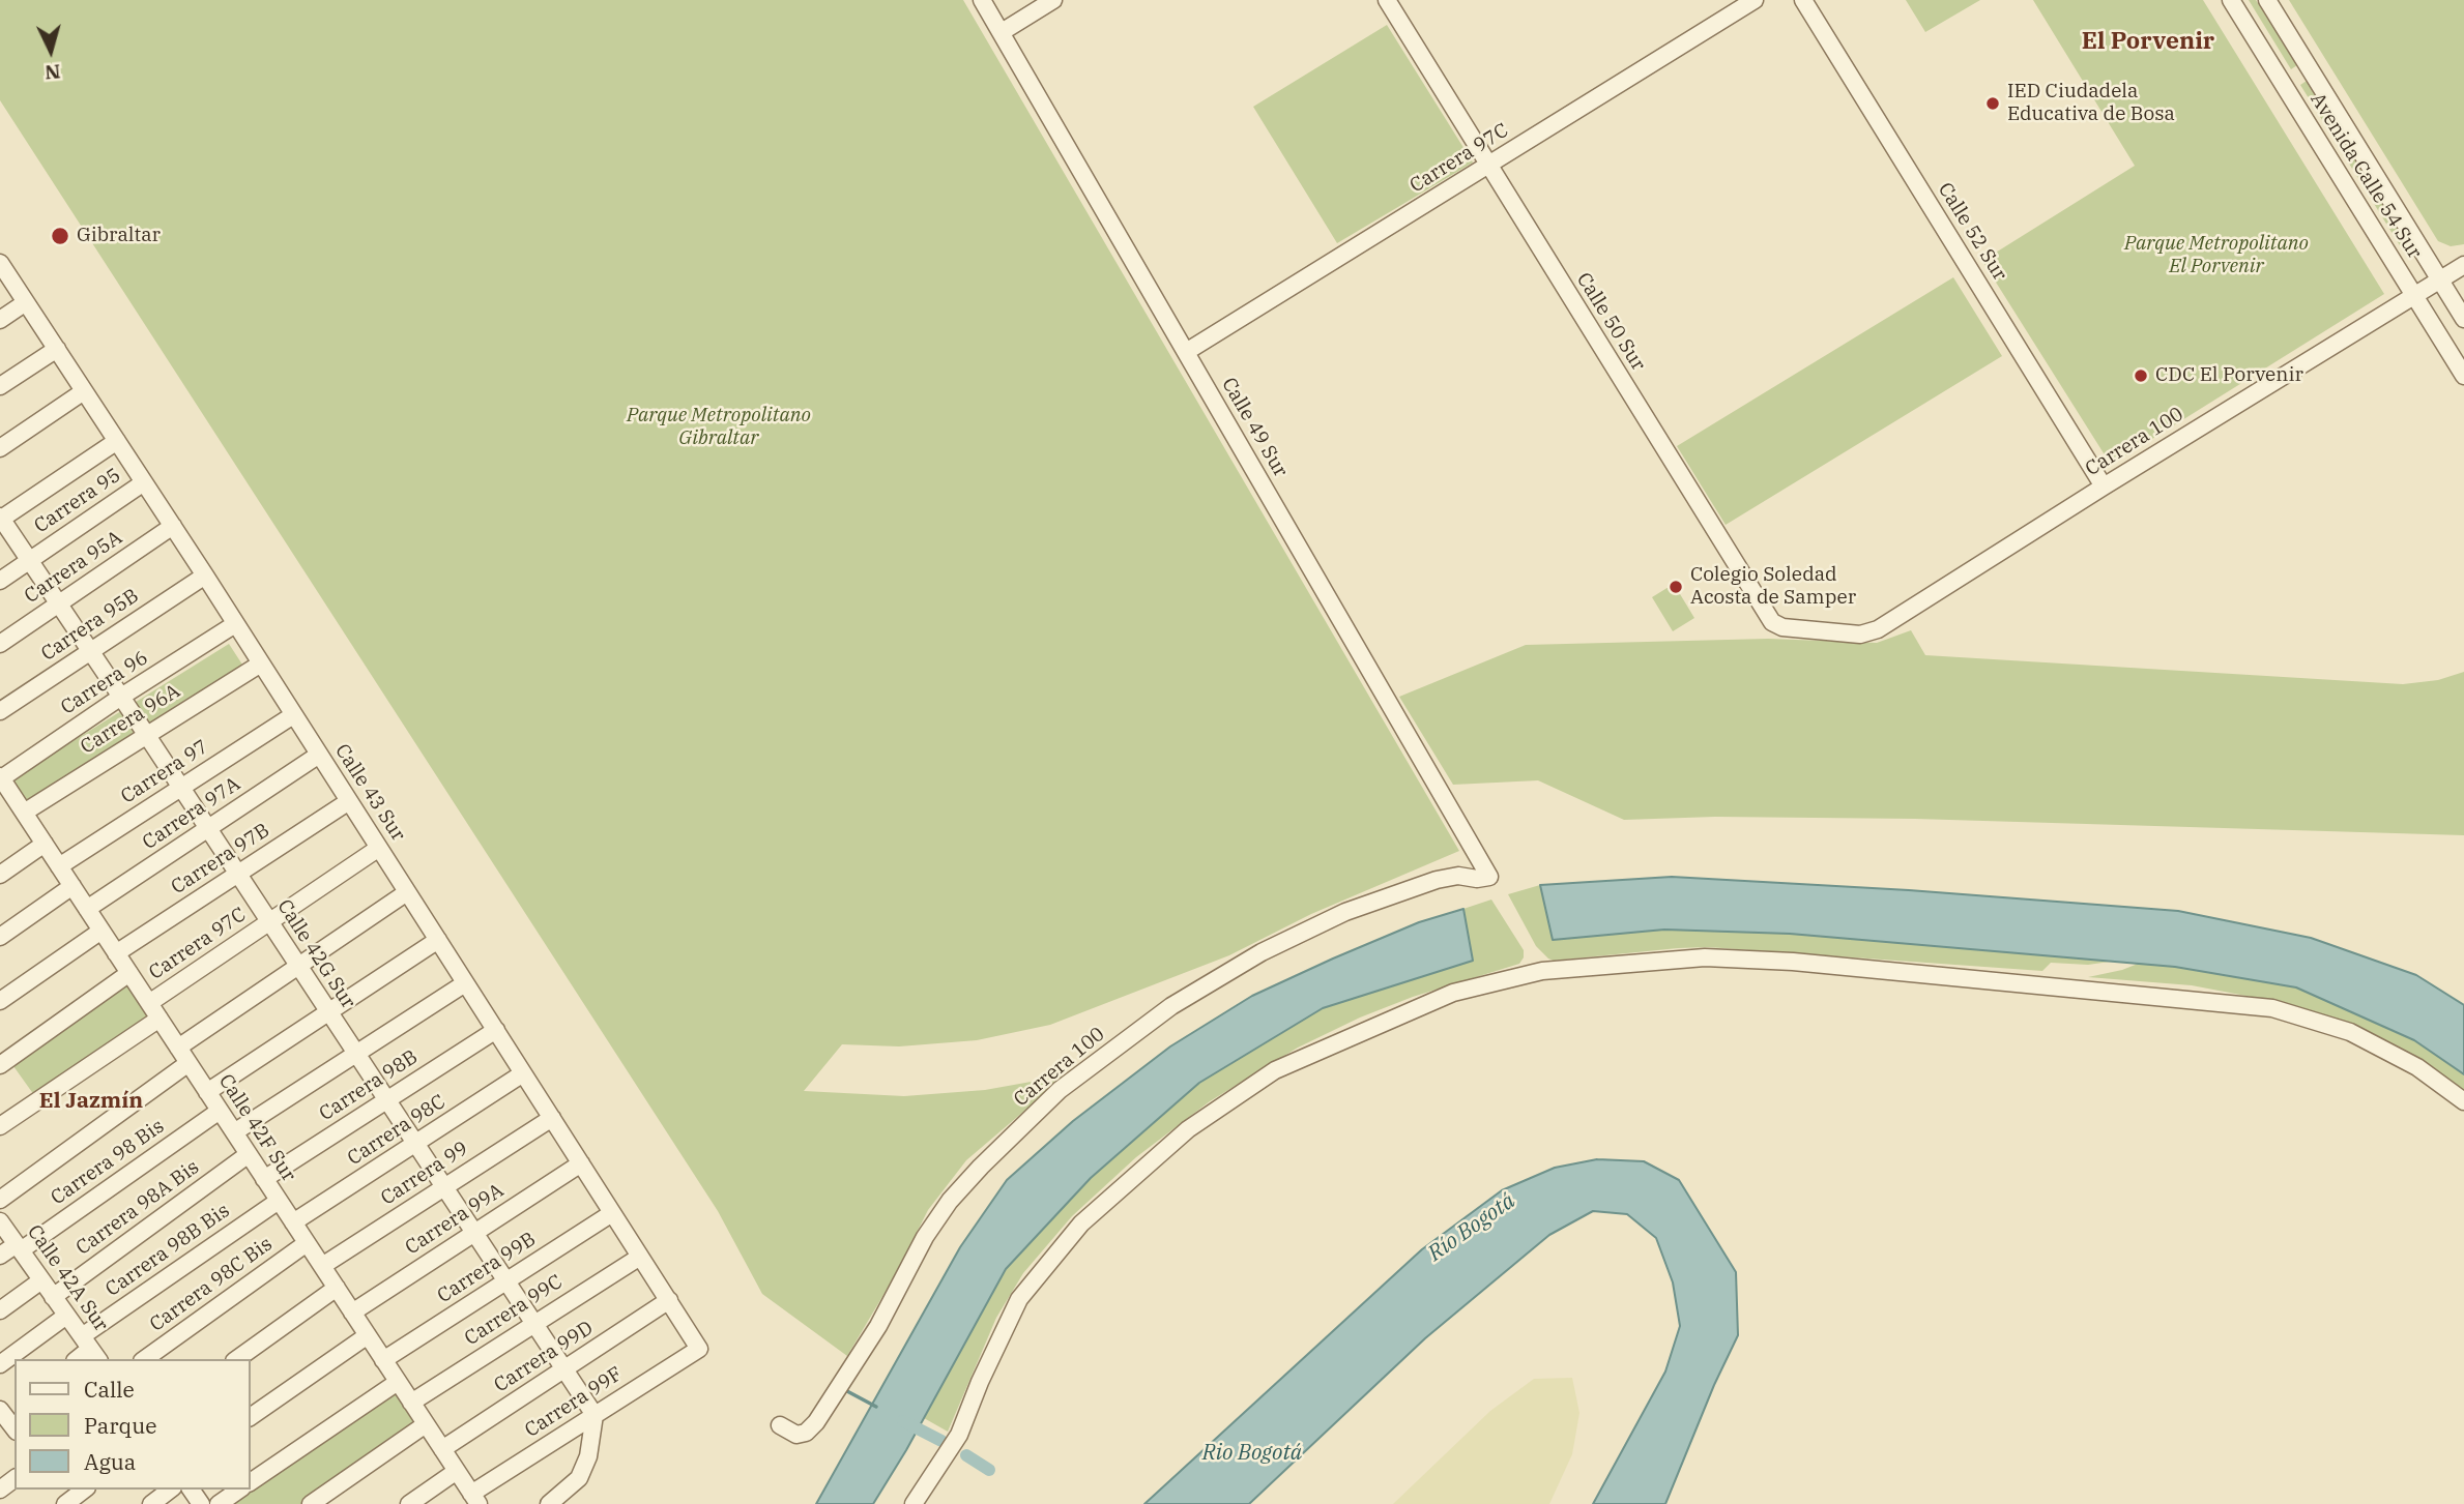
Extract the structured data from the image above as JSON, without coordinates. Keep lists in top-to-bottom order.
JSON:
{
  "streets": {
    "street": [
      "Carrera 97C",
      "Avenida Calle 54 Sur",
      "Calle 52 Sur",
      "Calle 50 Sur",
      "Calle 49 Sur",
      "Carrera 100",
      "Carrera 95",
      "Carrera 95A",
      "Carrera 95B",
      "Carrera 96",
      "Carrera 96A",
      "Carrera 97",
      "Calle 43 Sur",
      "Carrera 97A",
      "Carrera 97B",
      "Calle 42G Sur",
      "Carrera 98B",
      "Calle 42F Sur",
      "Carrera 98C",
      "Carrera 98 Bis",
      "Carrera 99",
      "Carrera 98A Bis",
      "Carrera 99A",
      "Carrera 98B Bis",
      "Carrera 99B",
      "Calle 42A Sur",
      "Carrera 98C Bis",
      "Carrera 99C",
      "Carrera 99D",
      "Carrera 99F"
    ]
  },
  "crossings": [
    ["Carrera 97C", "Calle 50 Sur"],
    ["Carrera 97C", "Calle 49 Sur"],
    ["Carrera 97C", "Calle 43 Sur"],
    ["Carrera 97C", "Calle 42G Sur"],
    ["Carrera 97C", "Calle 42F Sur"],
    ["Avenida Calle 54 Sur", "Carrera 100"],
    ["Calle 52 Sur", "Carrera 100"],
    ["Calle 50 Sur", "Carrera 100"],
    ["Calle 49 Sur", "Carrera 100"],
    ["Carrera 95", "Calle 43 Sur"],
    ["Carrera 95", "Calle 42G Sur"],
    ["Carrera 95A", "Calle 43 Sur"],
    ["Carrera 95A", "Calle 42G Sur"],
    ["Carrera 95B", "Calle 43 Sur"],
    ["Carrera 95B", "Calle 42G Sur"],
    ["Carrera 96", "Calle 43 Sur"],
    ["Carrera 96", "Calle 42G Sur"],
    ["Carrera 96", "Calle 42F Sur"],
    ["Carrera 96A", "Calle 43 Sur"],
    ["Carrera 96A", "Calle 42G Sur"],
    ["Carrera 96A", "Calle 42F Sur"],
    ["Carrera 97", "Calle 43 Sur"],
    ["Carrera 97", "Calle 42G Sur"],
    ["Carrera 97", "Calle 42F Sur"],
    ["Calle 43 Sur", "Carrera 97A"],
    ["Calle 43 Sur", "Carrera 97B"],
    ["Calle 43 Sur", "Carrera 98B"],
    ["Calle 43 Sur", "Carrera 98C"],
    ["Calle 43 Sur", "Carrera 99"],
    ["Calle 43 Sur", "Carrera 99A"],
    ["Calle 43 Sur", "Carrera 99B"],
    ["Calle 43 Sur", "Carrera 99C"],
    ["Calle 43 Sur", "Carrera 99D"],
    ["Calle 43 Sur", "Carrera 99F"],
    ["Carrera 97A", "Calle 42G Sur"],
    ["Carrera 97A", "Calle 42F Sur"],
    ["Carrera 97B", "Calle 42G Sur"],
    ["Carrera 97B", "Calle 42F Sur"],
    ["Calle 42G Sur", "Carrera 98B"],
    ["Calle 42G Sur", "Carrera 98C"],
    ["Calle 42G Sur", "Carrera 99"],
    ["Calle 42G Sur", "Carrera 99A"],
    ["Calle 42G Sur", "Carrera 99B"],
    ["Calle 42G Sur", "Carrera 99C"],
    ["Calle 42G Sur", "Carrera 99D"],
    ["Calle 42G Sur", "Carrera 99F"],
    ["Carrera 98B", "Calle 42F Sur"],
    ["Calle 42F Sur", "Carrera 98C"],
    ["Calle 42F Sur", "Carrera 98 Bis"],
    ["Calle 42F Sur", "Carrera 99"],
    ["Calle 42F Sur", "Carrera 98A Bis"],
    ["Calle 42F Sur", "Carrera 99A"],
    ["Calle 42F Sur", "Carrera 98B Bis"],
    ["Calle 42F Sur", "Carrera 99B"],
    ["Calle 42F Sur", "Carrera 98C Bis"],
    ["Calle 42F Sur", "Carrera 99C"],
    ["Calle 42F Sur", "Carrera 99D"],
    ["Calle 42F Sur", "Carrera 99F"],
    ["Carrera 98 Bis", "Calle 42A Sur"],
    ["Carrera 98A Bis", "Calle 42A Sur"],
    ["Carrera 98B Bis", "Calle 42A Sur"]
  ],
  "districts": ["El Porvenir", "El Jazmín"],
  "water": ["Río Bogotá", "Rio Bogotá"],
  "parks": ["Parque Metropolitano El Porvenir", "Parque Metropolitano Gibraltar"],
  "places": [
    "IED Ciudadela Educativa de Bosa",
    "Gibraltar",
    "CDC El Porvenir",
    "Colegio Soledad Acosta de Samper"
  ],
  "legend": ["Calle", "Parque", "Agua"],
  "north": "bottom"
}
